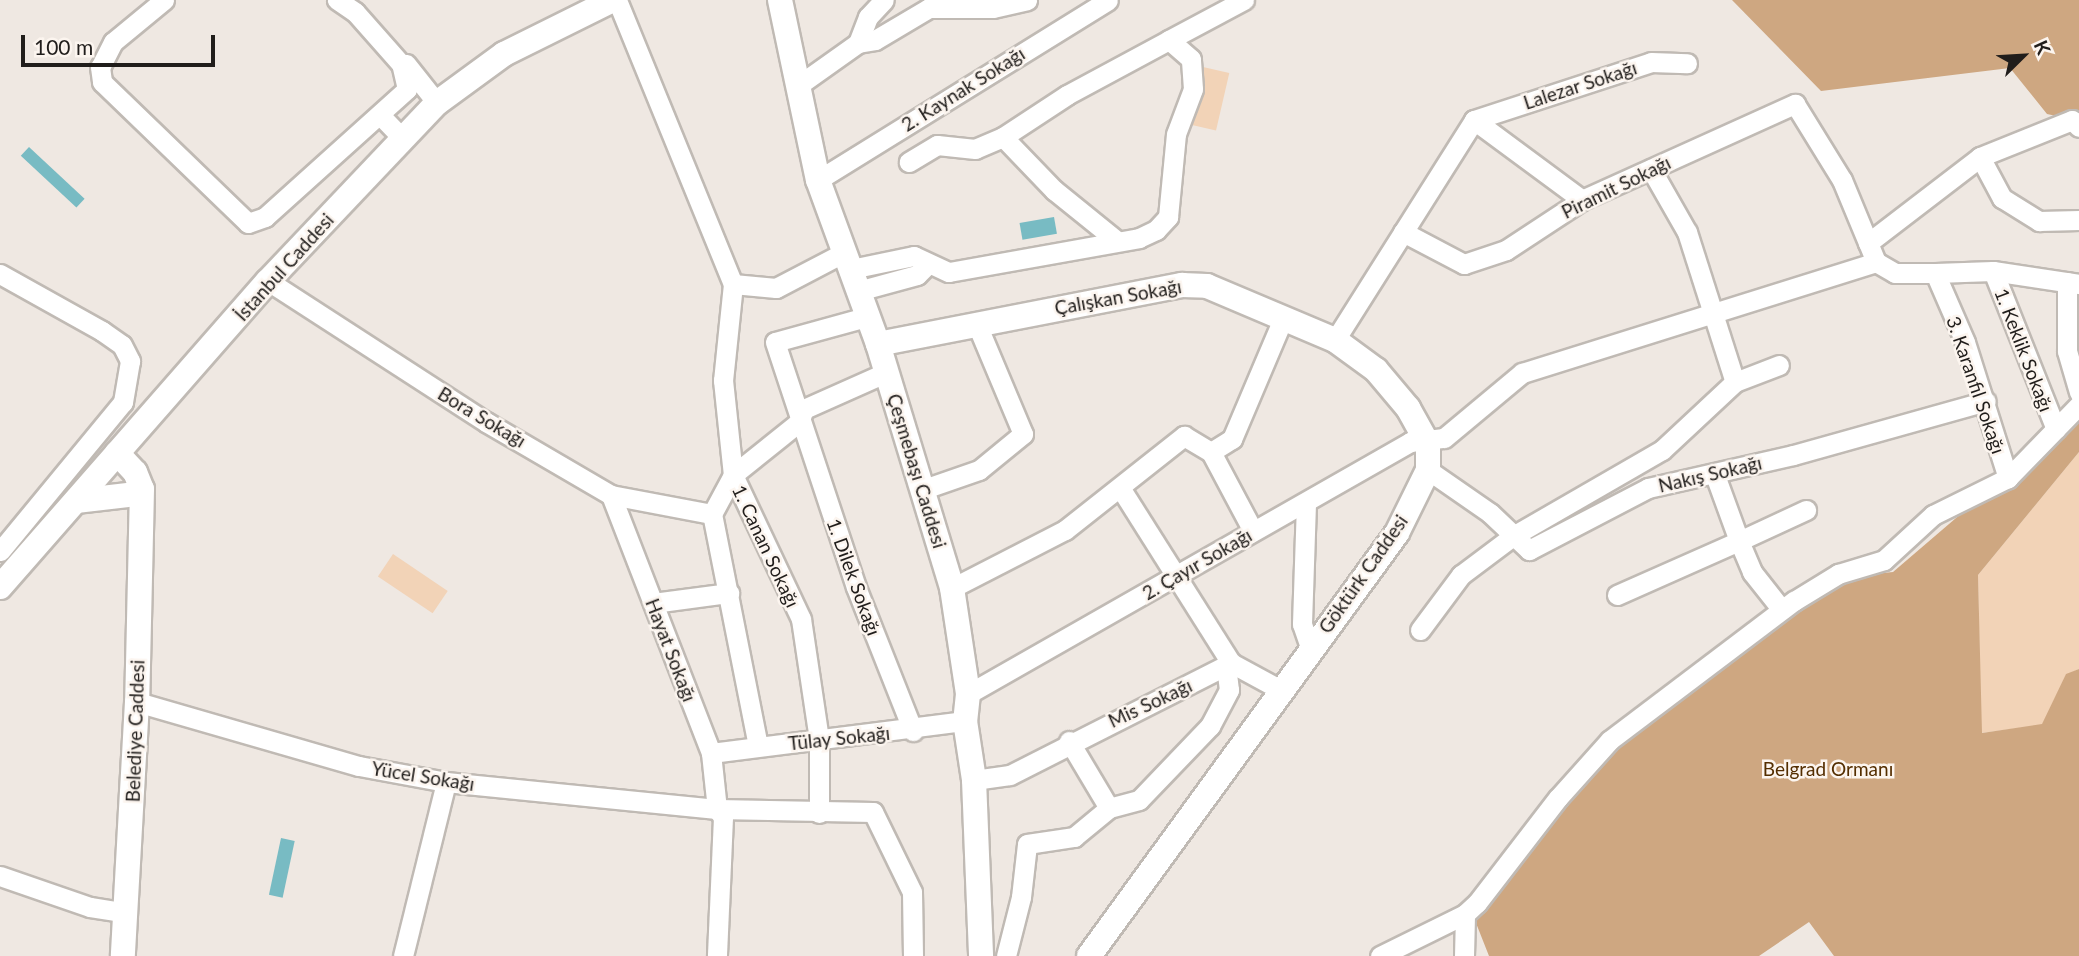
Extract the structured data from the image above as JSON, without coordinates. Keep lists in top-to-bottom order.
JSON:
{
  "streets": {
    "main road": [
      "İstanbul Caddesi",
      "Çalışkan Sokağı",
      "Çeşmebaşı Caddesi",
      "Göktürk Caddesi",
      "Belediye Caddesi"
    ],
    "street": [
      "Lalezar Sokağı",
      "2. Kaynak Sokağı",
      "Piramit Sokağı",
      "1. Keklik Sokağı",
      "3. Karanfil Sokağı",
      "Bora Sokağı",
      "Nakış Sokağı",
      "1. Canan Sokağı",
      "2. Çayır Sokağı",
      "1. Dilek Sokağı",
      "Hayat Sokağı",
      "Mis Sokağı",
      "Tülay Sokağı",
      "Yücel Sokağı"
    ]
  },
  "crossings": [
    ["2. Kaynak Sokağı", "Çeşmebaşı Caddesi"],
    ["İstanbul Caddesi", "Bora Sokağı"],
    ["İstanbul Caddesi", "Belediye Caddesi"],
    ["Çalışkan Sokağı", "Çeşmebaşı Caddesi"],
    ["Çalışkan Sokağı", "2. Çayır Sokağı"],
    ["Çalışkan Sokağı", "Göktürk Caddesi"],
    ["3. Karanfil Sokağı", "Nakış Sokağı"],
    ["Bora Sokağı", "Hayat Sokağı"],
    ["Çeşmebaşı Caddesi", "2. Çayır Sokağı"],
    ["Çeşmebaşı Caddesi", "1. Dilek Sokağı"],
    ["Çeşmebaşı Caddesi", "Mis Sokağı"],
    ["Çeşmebaşı Caddesi", "Tülay Sokağı"],
    ["Nakış Sokağı", "Göktürk Caddesi"],
    ["1. Canan Sokağı", "Tülay Sokağı"],
    ["1. Canan Sokağı", "Yücel Sokağı"],
    ["2. Çayır Sokağı", "Göktürk Caddesi"],
    ["1. Dilek Sokağı", "Tülay Sokağı"],
    ["Hayat Sokağı", "Tülay Sokağı"],
    ["Hayat Sokağı", "Yücel Sokağı"],
    ["Belediye Caddesi", "Yücel Sokağı"]
  ],
  "parks": ["Belgrad Ormanı"],
  "scale_bar": "100 m",
  "north": "top right"
}
